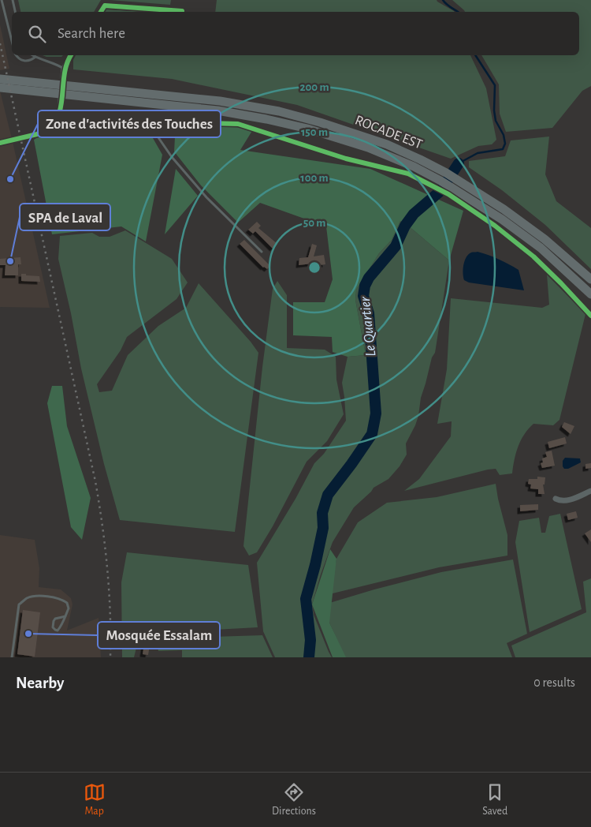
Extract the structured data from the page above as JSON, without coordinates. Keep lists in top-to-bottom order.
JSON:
{
  "streets": {
    "main road": ["ROCADE EST"]
  },
  "water": ["Le Quartier"],
  "places": ["Zone d'activités des Touches", "SPA de Laval", "Mosquée Essalam"],
  "page": {
    "search": "Search here",
    "heading": ["Nearby", "0 results"],
    "nav": ["Map", "Directions", "Saved"]
  },
  "rings": [
    "200 m",
    "150 m",
    "100 m",
    "50 m"
  ]
}
